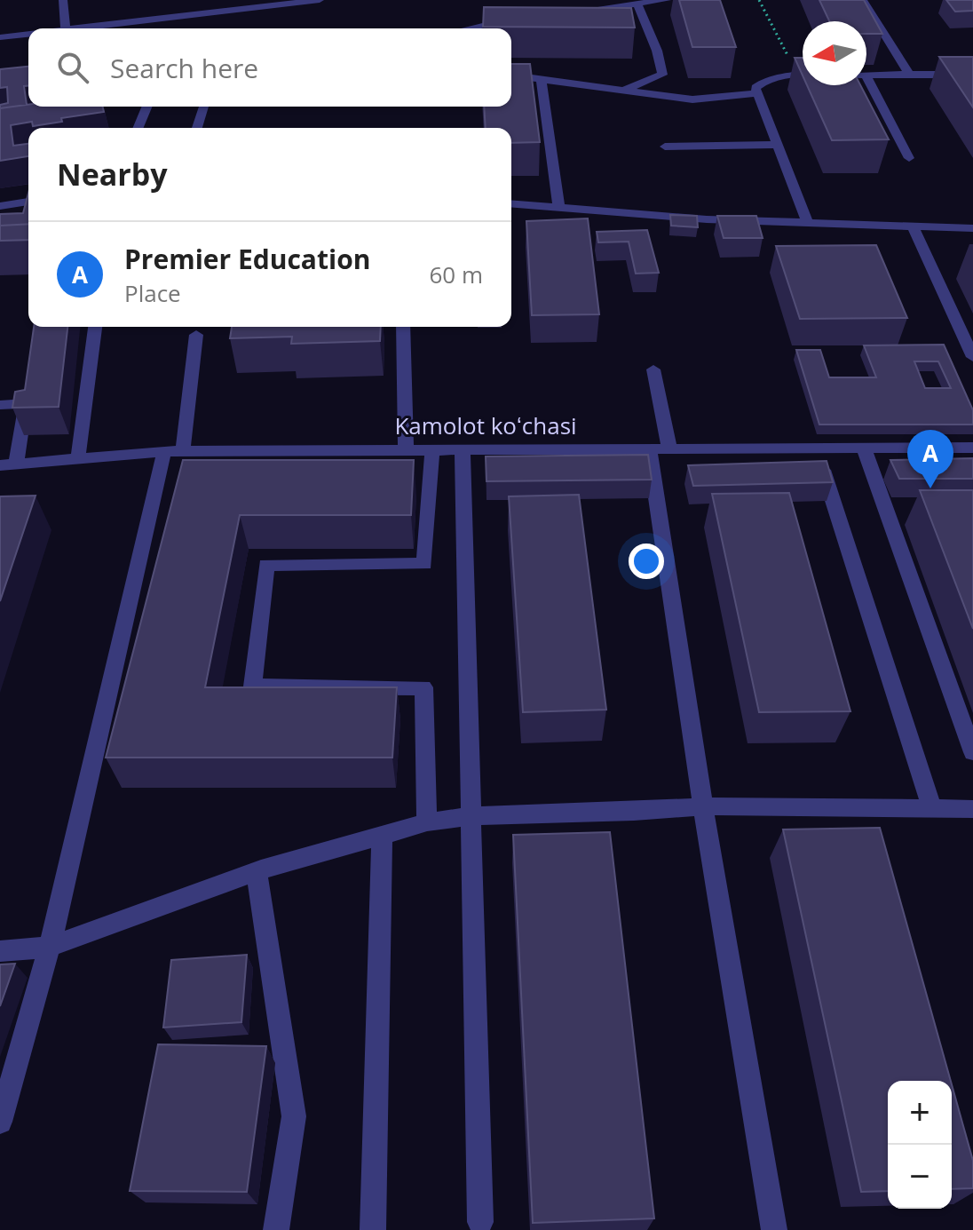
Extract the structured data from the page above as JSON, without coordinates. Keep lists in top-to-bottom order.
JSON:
{
  "streets": {
    "street": ["Kamolot koʻchasi"]
  },
  "north": "left",
  "page": {
    "search": "Search here",
    "heading": "Nearby",
    "list": [
      {
        "mark": "A",
        "name": "Premier Education",
        "note": "Place",
        "value": "60 m"
      }
    ],
    "pins": "A",
    "map_buttons": ["+", "−"]
  }
}
